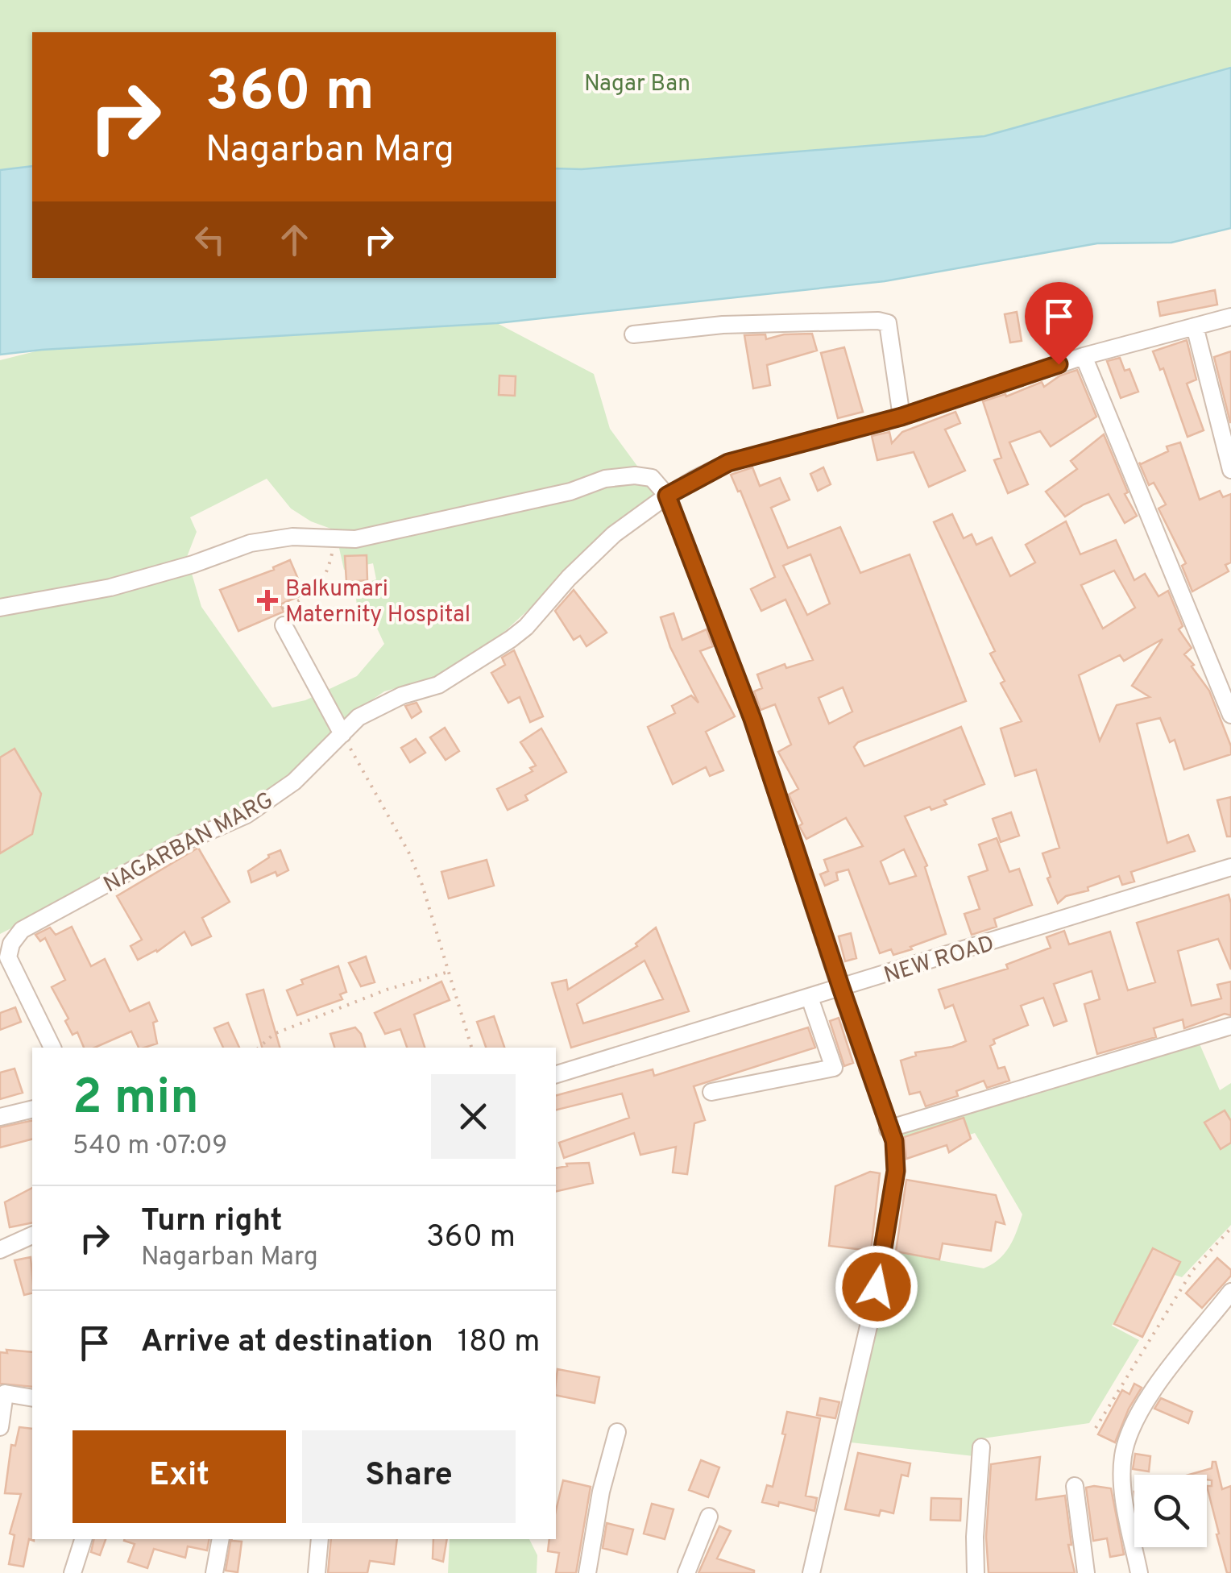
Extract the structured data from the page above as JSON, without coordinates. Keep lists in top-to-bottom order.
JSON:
{
  "streets": {
    "street": ["NAGARBAN MARG", "NEW ROAD"]
  },
  "parks": ["Nagar Ban"],
  "places": {
    "health": ["Balkumari Maternity Hospital"]
  },
  "page": {
    "turn": ["360 m", "Nagarban Marg"],
    "heading": ["2 min", "540 m · 07:09"],
    "list": [
      {
        "name": "Turn right",
        "note": "Nagarban Marg",
        "value": "360 m"
      },
      {
        "name": "Arrive at destination",
        "value": "180 m"
      }
    ],
    "buttons": ["Exit", "Share"]
  }
}
